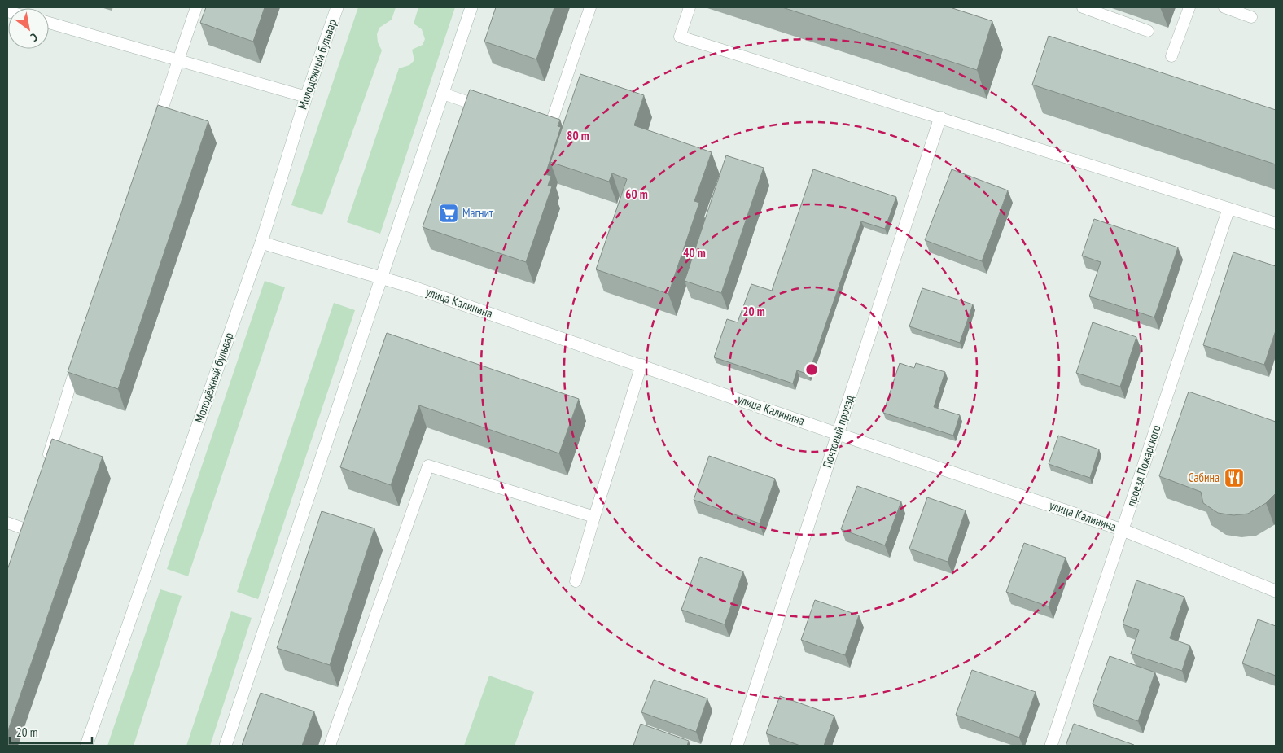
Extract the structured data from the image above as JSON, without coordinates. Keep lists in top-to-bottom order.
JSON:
{
  "streets": {
    "street": [
      "Молодёжный бульвар",
      "улица Калинина",
      "Почтовый проезд",
      "проезд Пожарского"
    ]
  },
  "crossings": [
    ["Молодёжный бульвар", "улица Калинина"],
    ["улица Калинина", "Почтовый проезд"],
    ["улица Калинина", "проезд Пожарского"]
  ],
  "places": {
    "supermarket": ["Магнит"],
    "restaurant": ["Сабина"]
  },
  "scale_bar": "20 m",
  "north": "bottom right",
  "rings": [
    "80 m",
    "60 m",
    "40 m",
    "20 m"
  ]
}
